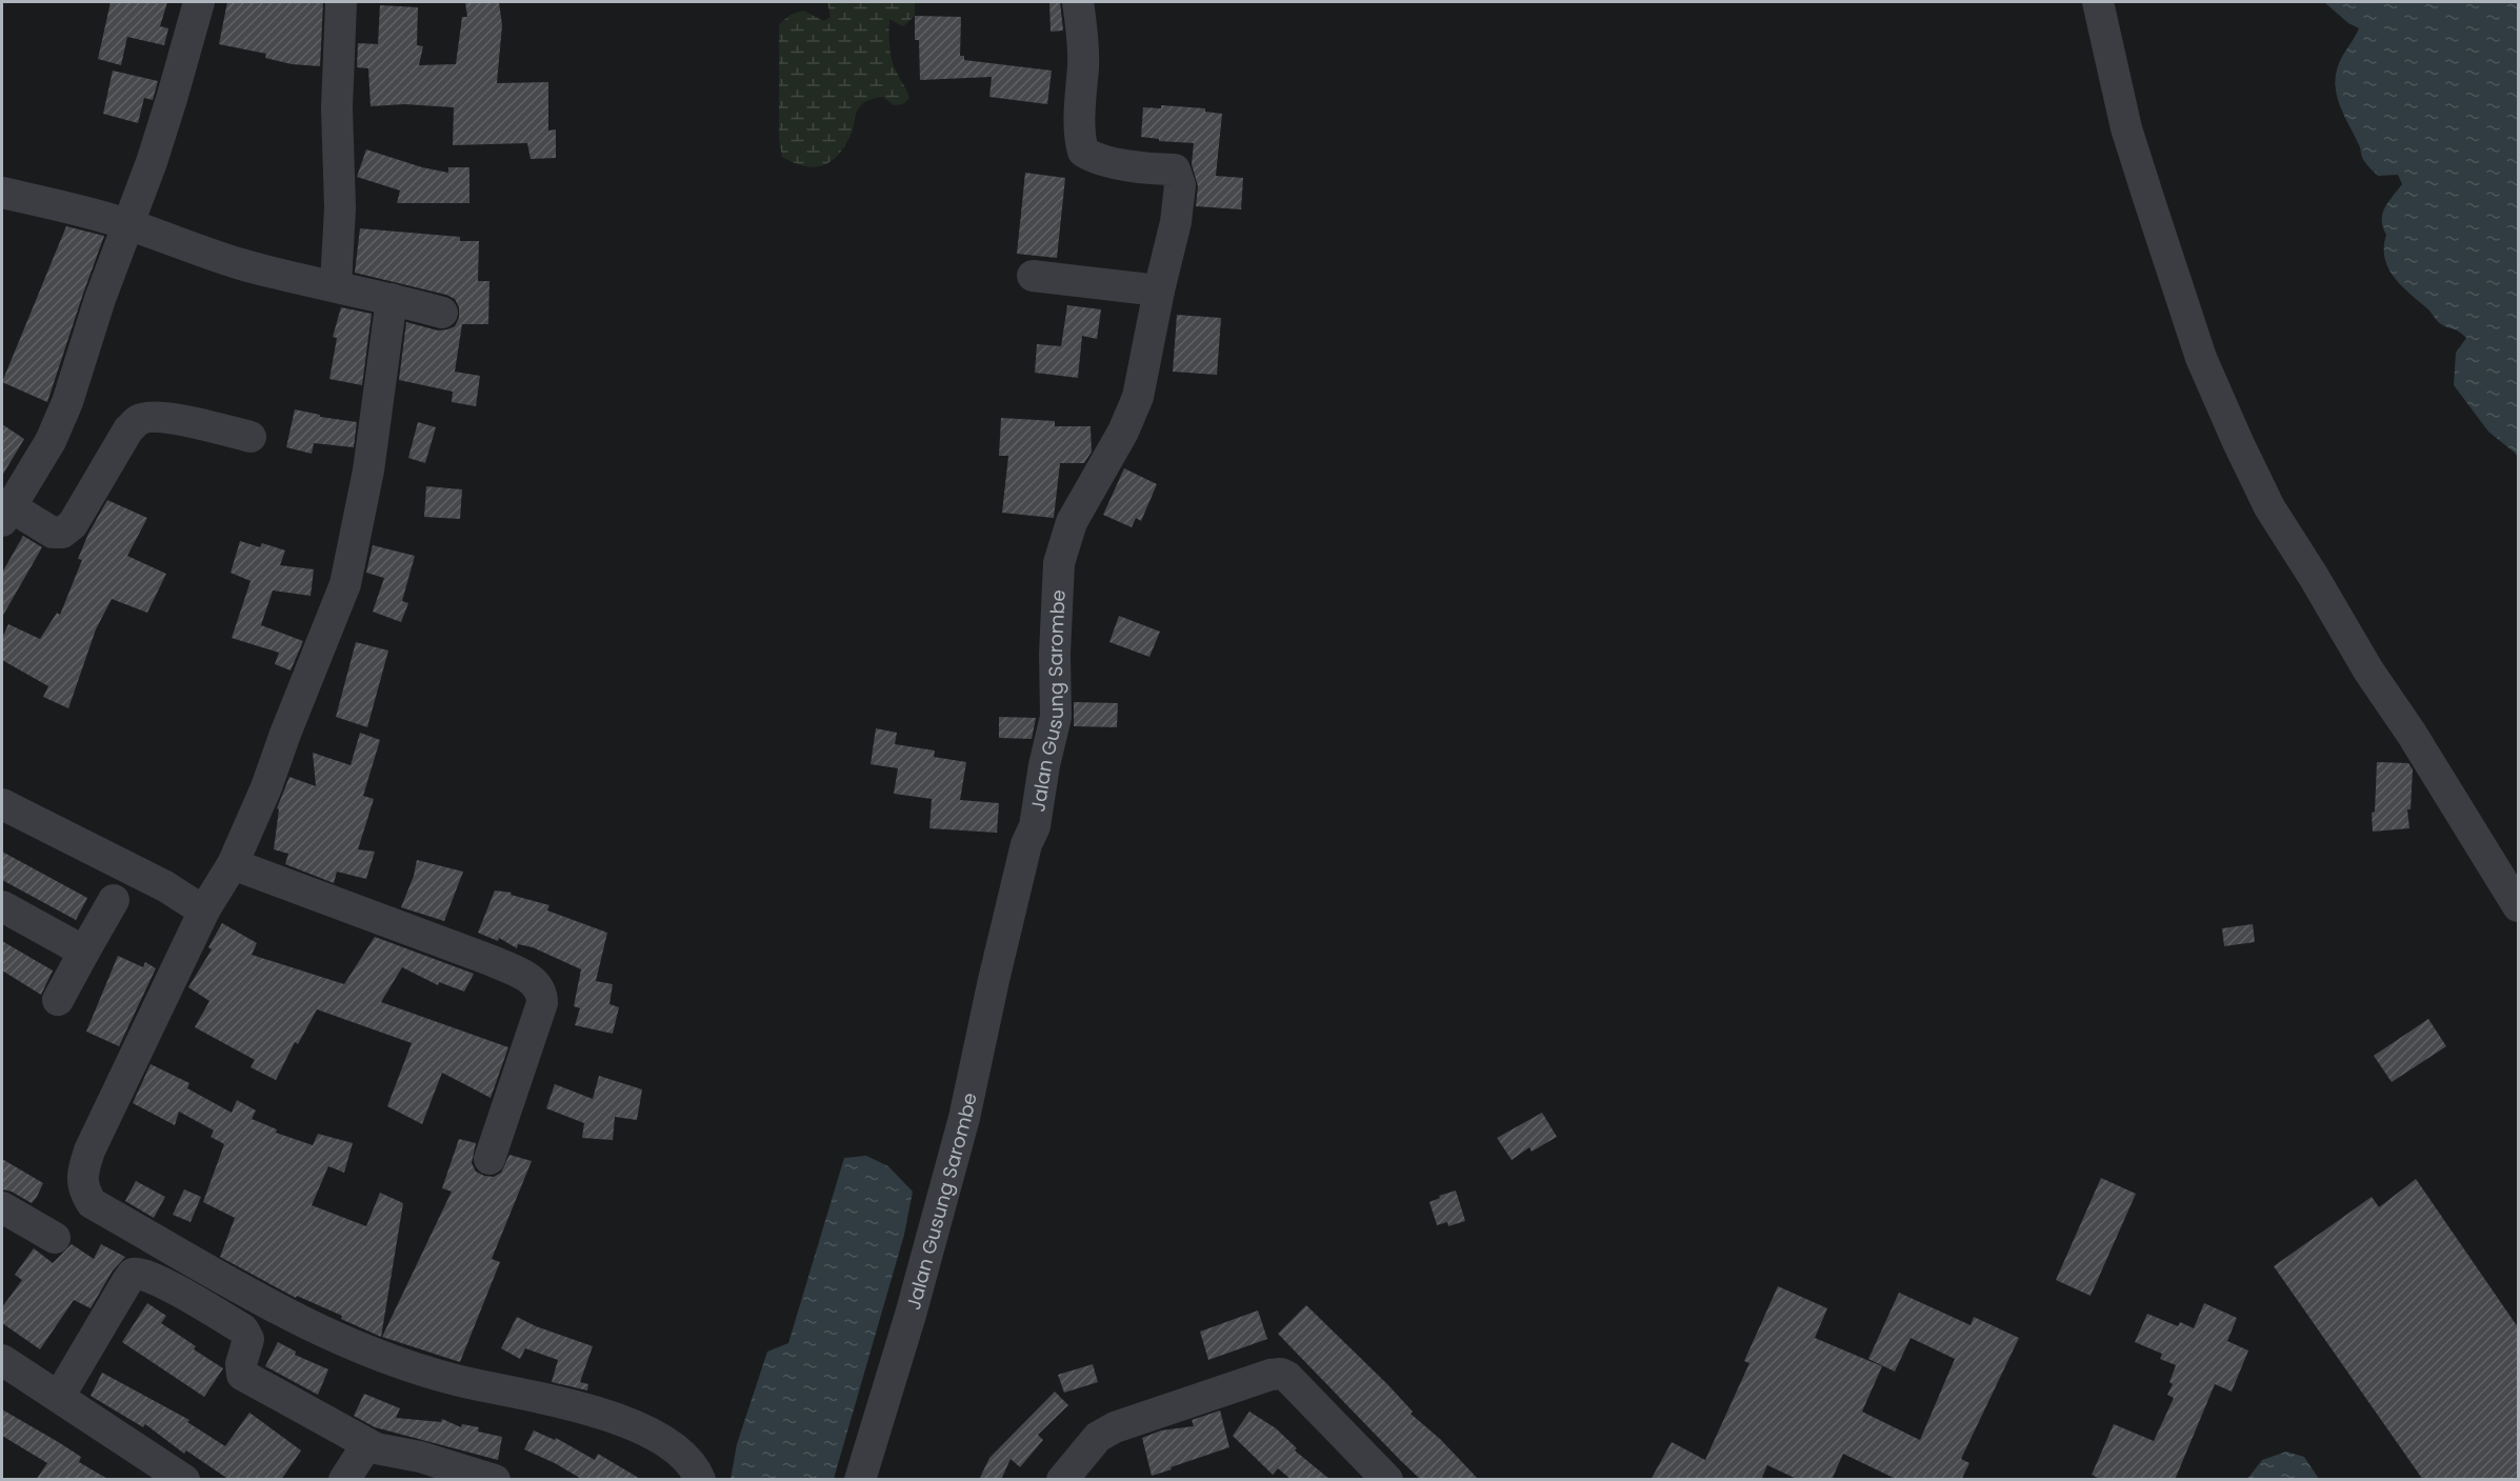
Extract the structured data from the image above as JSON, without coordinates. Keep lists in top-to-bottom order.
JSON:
{
  "streets": {
    "street": ["Jalan Gusung Sarombe"]
  }
}
